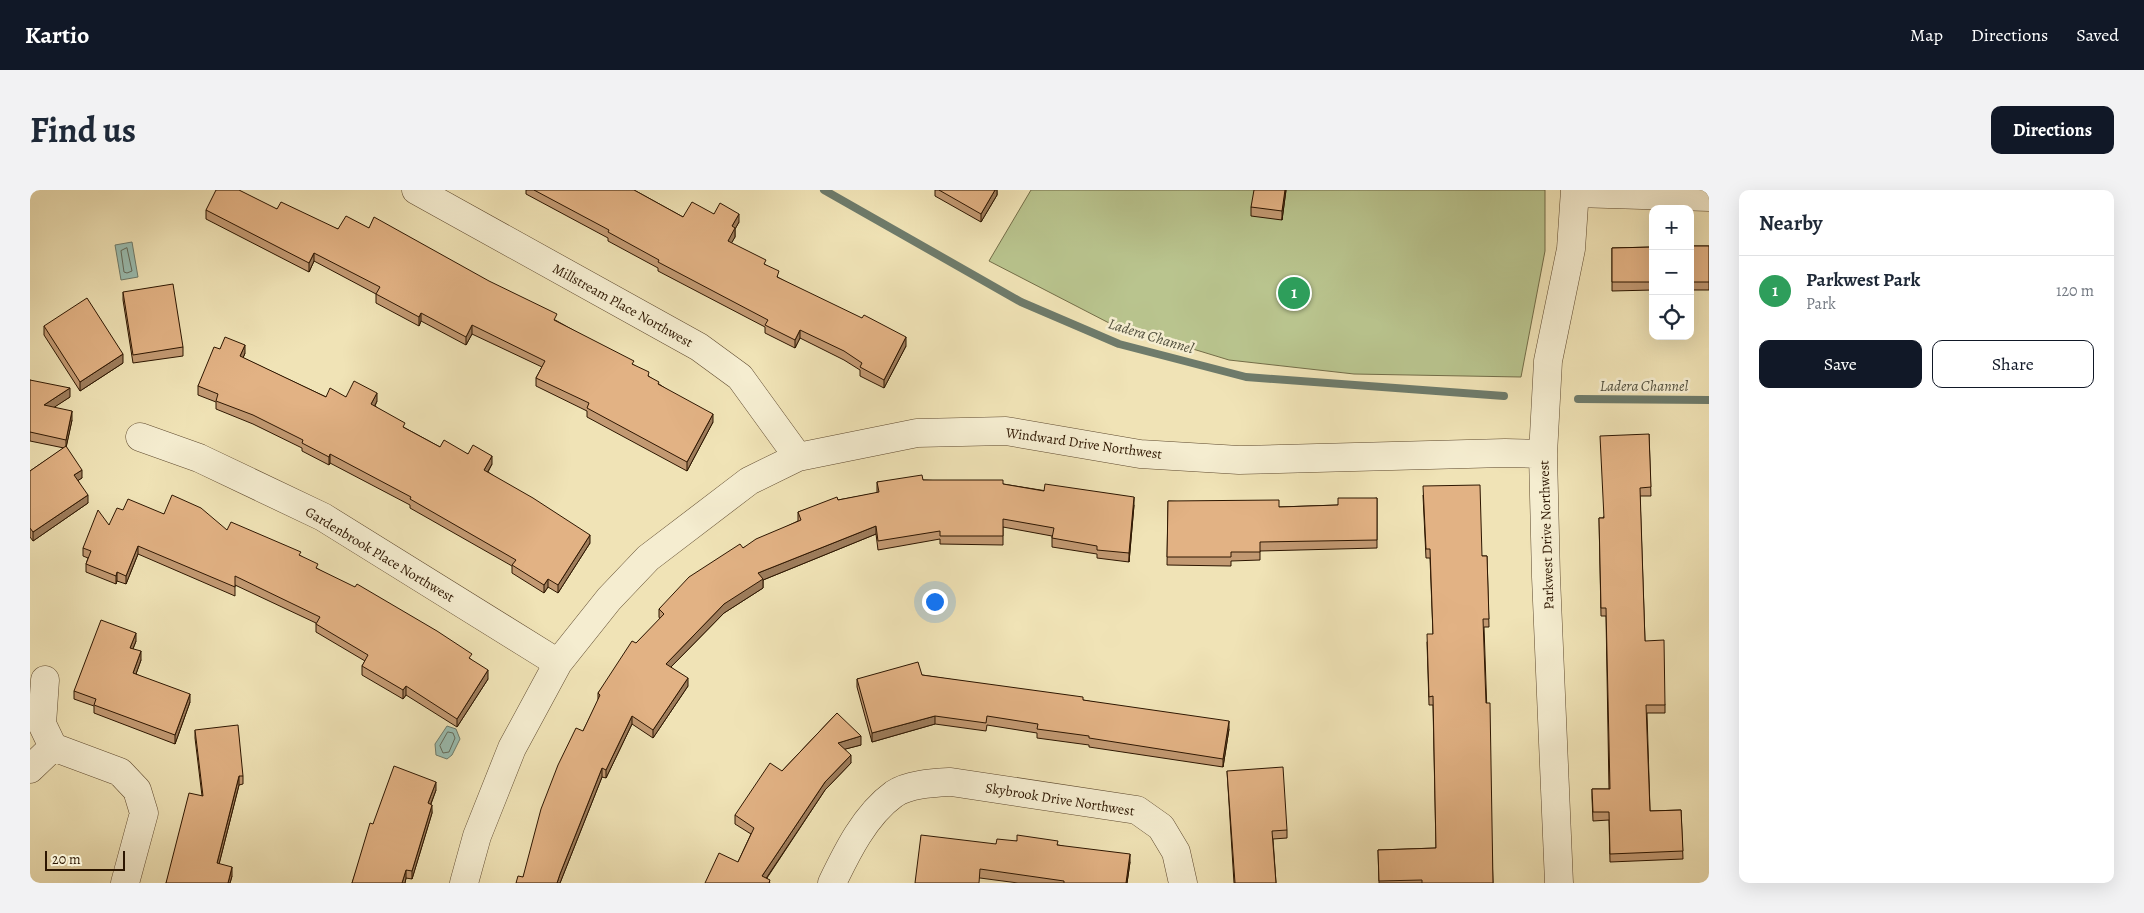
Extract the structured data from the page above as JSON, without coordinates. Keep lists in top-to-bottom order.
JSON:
{
  "streets": {
    "street": [
      "Millstream Place Northwest",
      "Windward Drive Northwest",
      "Parkwest Drive Northwest",
      "Gardenbrook Place Northwest",
      "Skybrook Drive Northwest"
    ]
  },
  "crossings": [
    ["Millstream Place Northwest", "Windward Drive Northwest"],
    ["Windward Drive Northwest", "Parkwest Drive Northwest"],
    ["Windward Drive Northwest", "Gardenbrook Place Northwest"]
  ],
  "water": ["Ladera Channel"],
  "scale_bar": "20 m",
  "page": {
    "header": "Kartio",
    "nav": ["Map", "Directions", "Saved"],
    "title": "Find us",
    "buttons": [
      "Directions",
      ["Save", "Share"]
    ],
    "heading": "Nearby",
    "map_buttons": ["+", "−"],
    "list": [
      {
        "mark": "1",
        "name": "Parkwest Park",
        "note": "Park",
        "value": "120 m"
      }
    ],
    "pins": "1",
    "scale": "20 m"
  }
}
